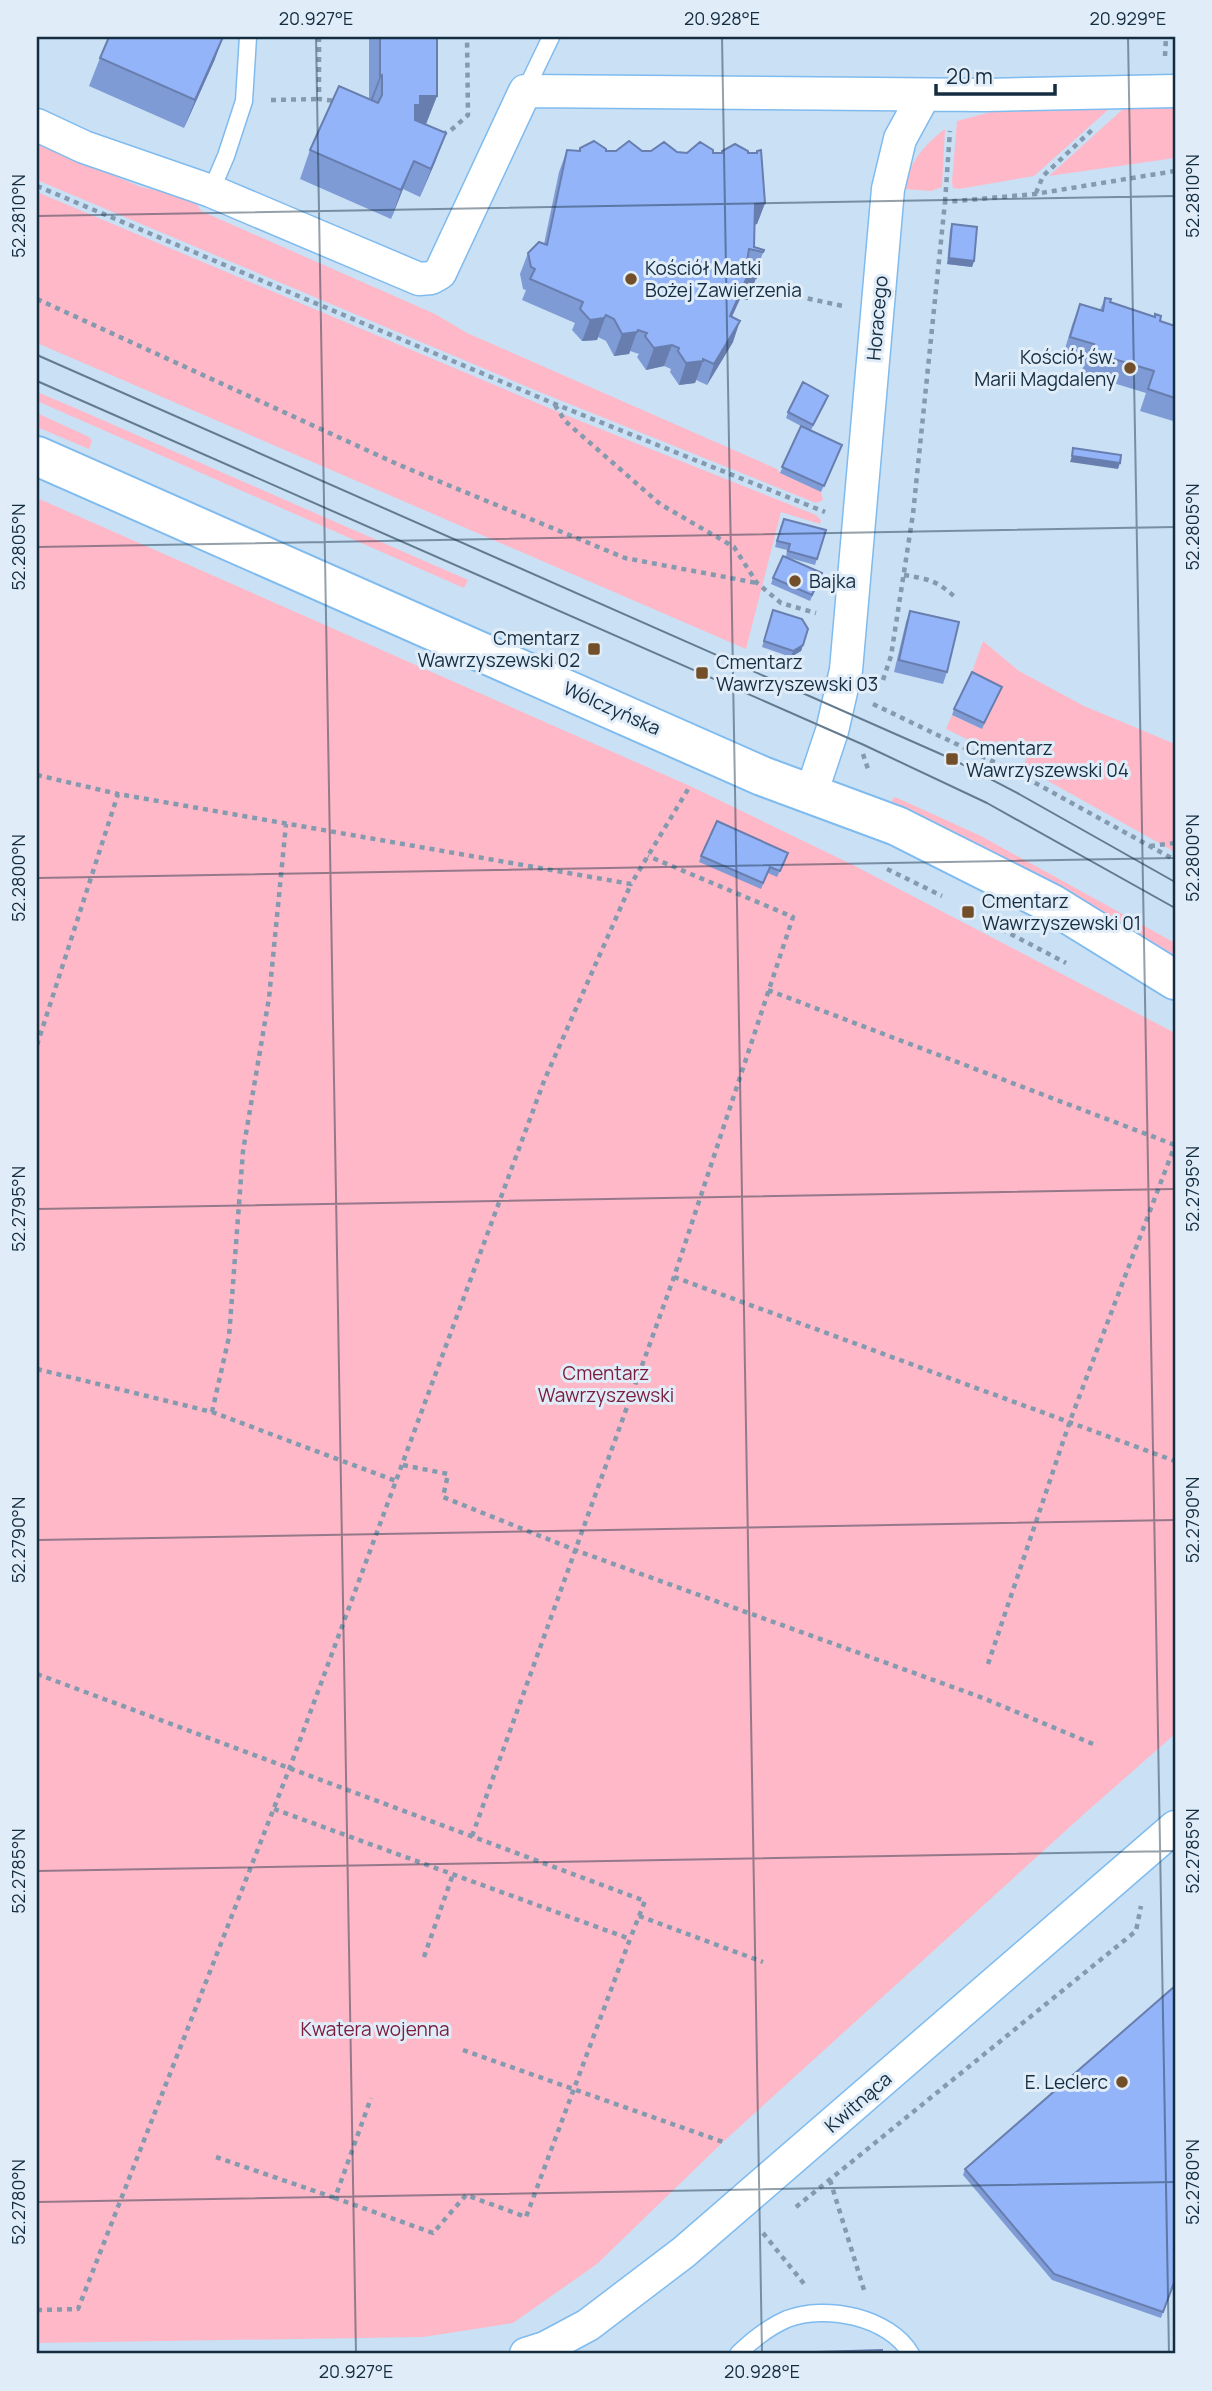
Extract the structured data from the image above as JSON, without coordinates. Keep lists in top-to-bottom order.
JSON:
{
  "streets": {
    "main road": ["Wólczyńska"],
    "street": ["Horacego", "Kwitnąca"]
  },
  "crossings": [
    ["Horacego", "Wólczyńska"]
  ],
  "parks": ["Cmentarz Wawrzyszewski", "Kwatera wojenna"],
  "places": {
    "other": [
      "Kościół Matki Bożej Zawierzenia",
      "Kościół św. Marii Magdaleny",
      "Bajka",
      "E. Leclerc"
    ],
    "transit": [
      "Cmentarz Wawrzyszewski 02",
      "Cmentarz Wawrzyszewski 03",
      "Cmentarz Wawrzyszewski 04",
      "Cmentarz Wawrzyszewski 01"
    ]
  },
  "scale_bar": "20 m",
  "coordinates": [
    "20.927°E",
    "20.928°E",
    "20.929°E",
    "52.2810°N",
    "52.2805°N",
    "52.2800°N",
    "52.2795°N",
    "52.2790°N",
    "52.2785°N",
    "52.2780°N"
  ]
}
